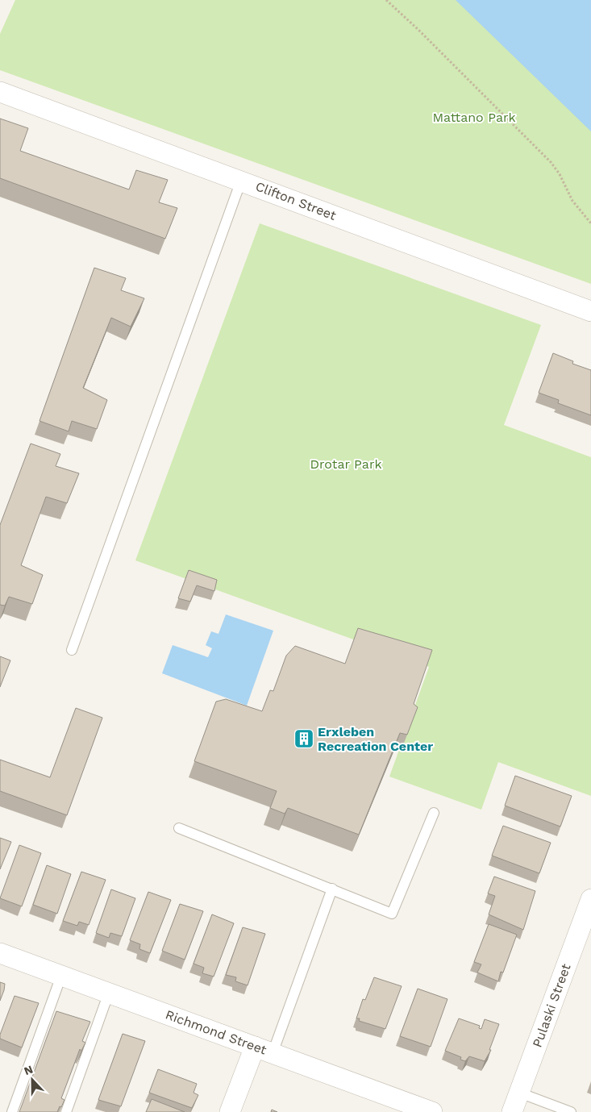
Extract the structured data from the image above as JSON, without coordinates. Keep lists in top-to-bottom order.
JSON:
{
  "streets": {
    "street": ["Clifton Street", "Pulaski Street", "Richmond Street"]
  },
  "parks": ["Mattano Park", "Drotar Park"],
  "places": {
    "building": ["Erxleben Recreation Center"]
  },
  "north": "top"
}
